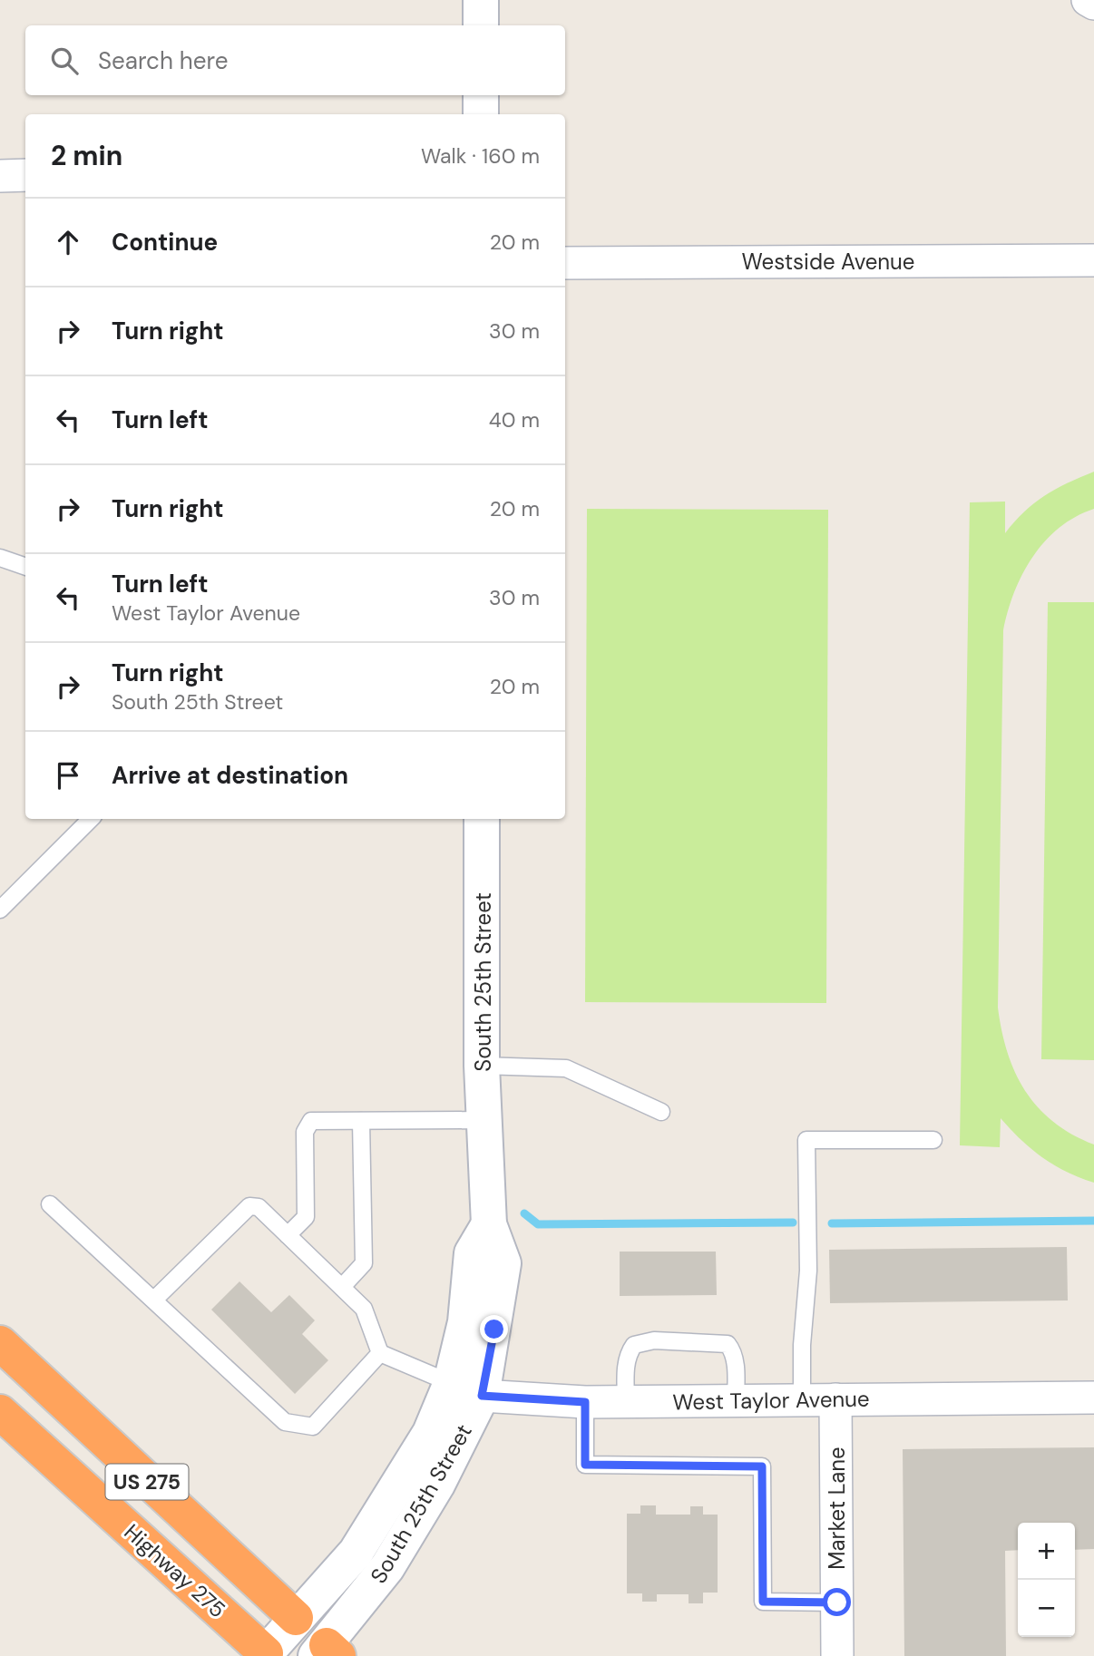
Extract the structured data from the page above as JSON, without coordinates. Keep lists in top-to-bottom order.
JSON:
{
  "streets": {
    "highway": ["US 275", "Highway 275"],
    "main road": ["South 25th Street"],
    "street": ["Westside Avenue", "West Taylor Avenue", "Market Lane"]
  },
  "crossings": [
    ["South 25th Street", "West Taylor Avenue"],
    ["South 25th Street", "Highway 275"],
    ["West Taylor Avenue", "Market Lane"]
  ],
  "page": {
    "search": "Search here",
    "heading": ["2 min", "Walk · 160 m"],
    "list": [
      ["Continue", "20 m"],
      ["Turn right", "30 m"],
      ["Turn left", "40 m"],
      ["Turn right", "20 m"],
      ["Turn left", "West Taylor Avenue", "30 m"],
      ["Turn right", "South 25th Street", "20 m"],
      "Arrive at destination"
    ],
    "map_buttons": ["+", "−"]
  }
}
